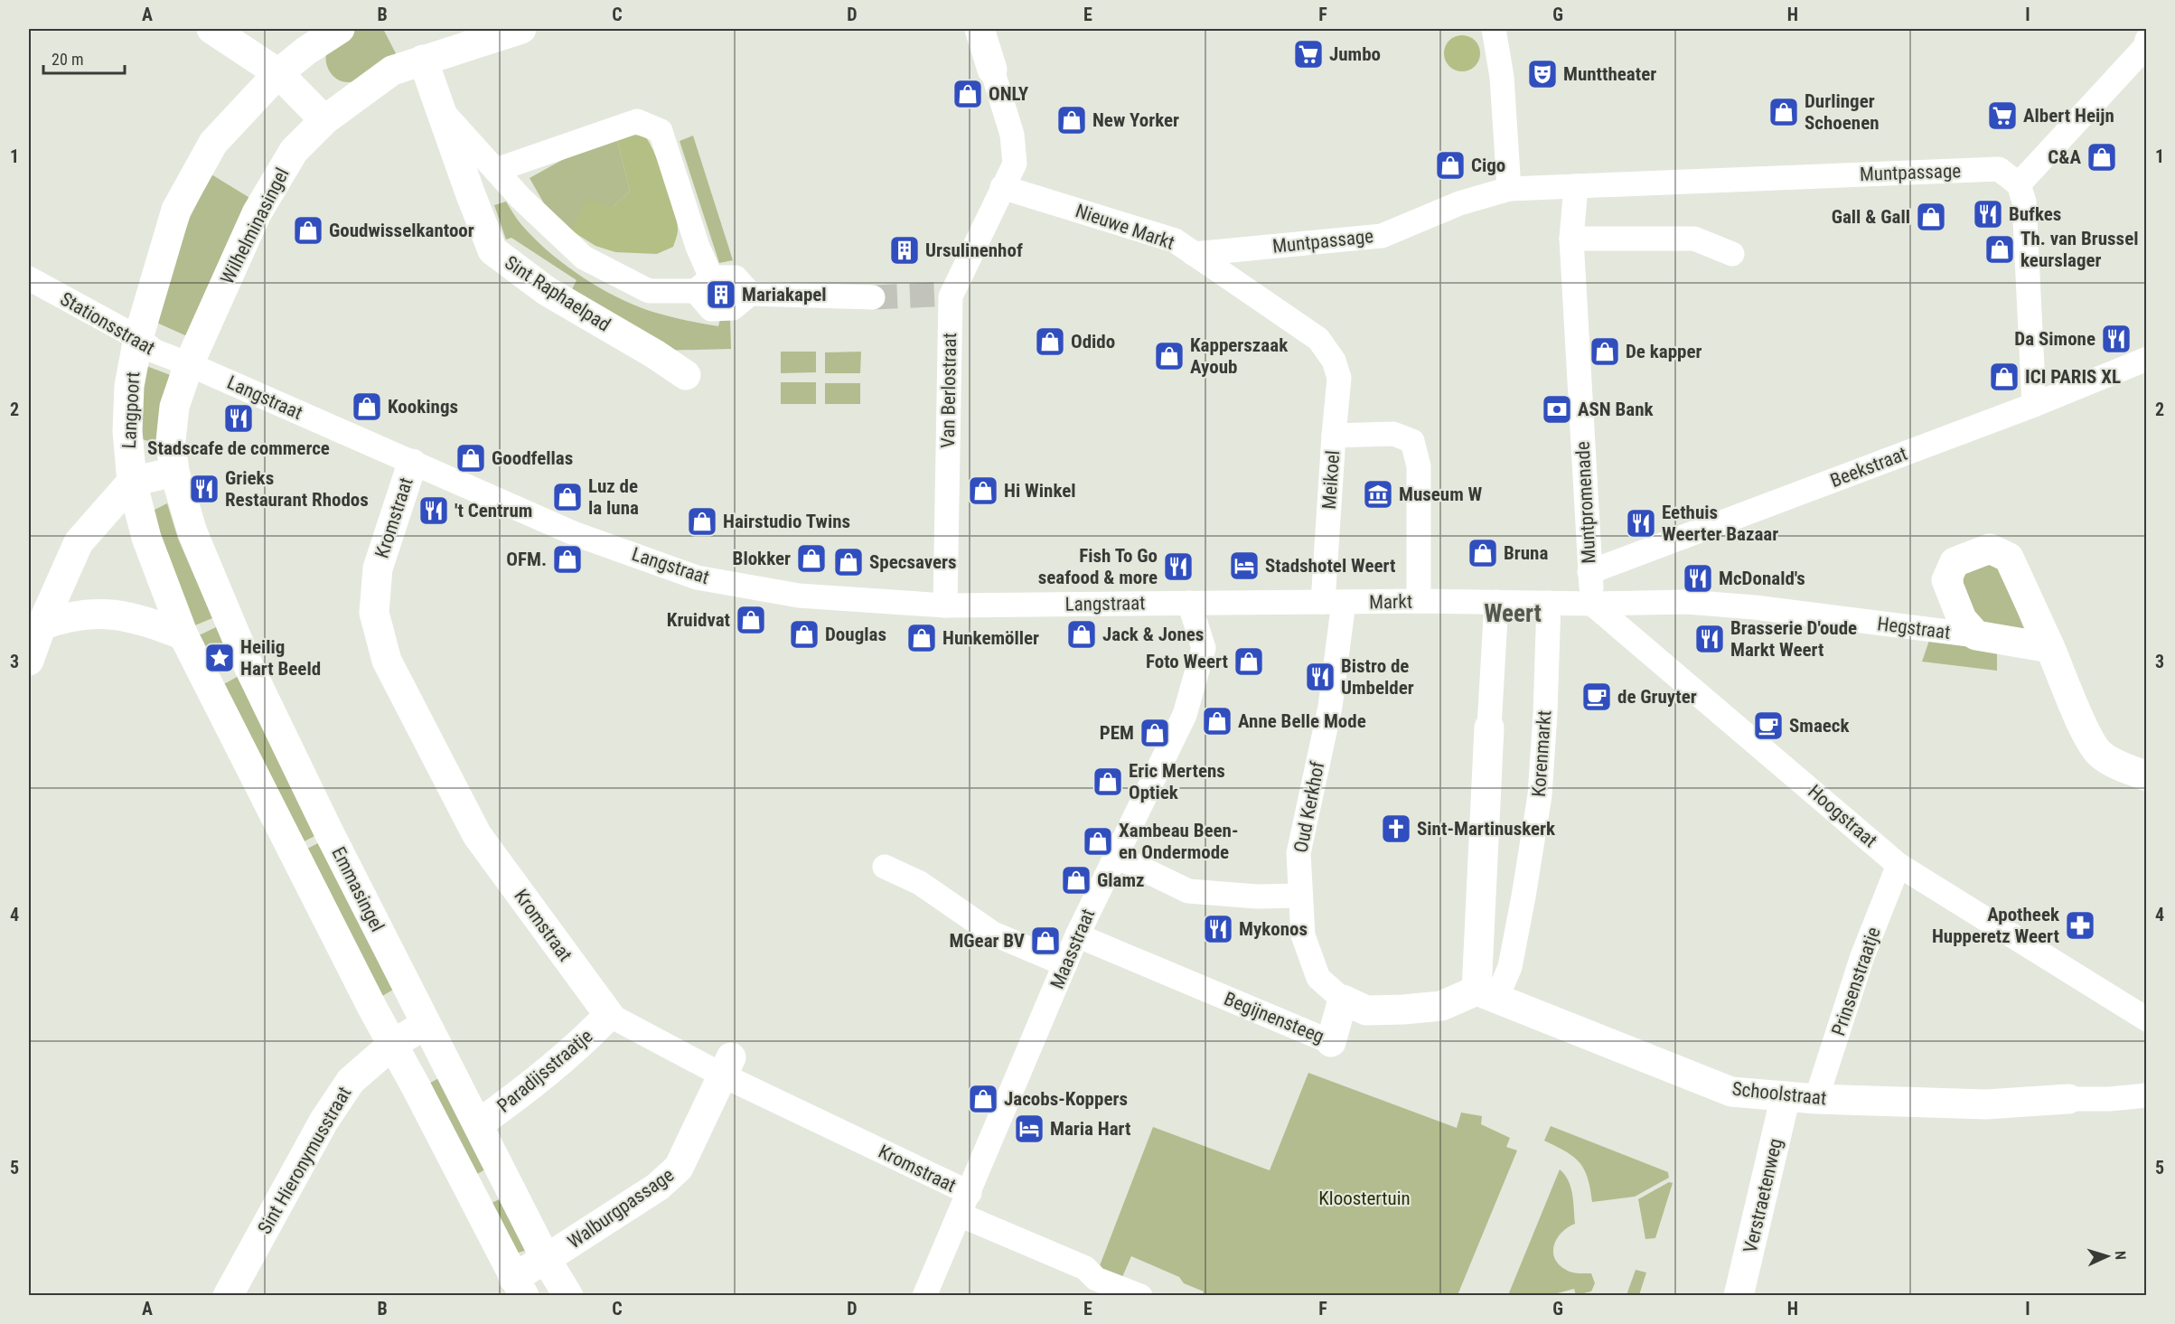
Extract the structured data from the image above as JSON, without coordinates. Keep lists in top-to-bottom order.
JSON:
{
  "streets": {
    "street": [
      "Muntpassage",
      "Wilhelminasingel",
      "Nieuwe Markt",
      "Sint Raphaelpad",
      "Stationsstraat",
      "Van Berlostraat",
      "Langstraat",
      "Langpoort",
      "Beekstraat",
      "Meikoel",
      "Muntpromenade",
      "Kromstraat",
      "Markt",
      "Hegstraat",
      "Korenmarkt",
      "Oud Kerkhof",
      "Hoogstraat",
      "Emmasingel",
      "Maasstraat",
      "Prinsenstraatje",
      "Begijnensteeg",
      "Paradijsstraatje",
      "Schoolstraat",
      "Sint Hieronymusstraat",
      "Verstraetenweg",
      "Walburgpassage"
    ]
  },
  "crossings": [
    ["Muntpassage", "Nieuwe Markt"],
    ["Muntpassage", "Muntpromenade"],
    ["Wilhelminasingel", "Sint Raphaelpad"],
    ["Wilhelminasingel", "Stationsstraat"],
    ["Wilhelminasingel", "Langstraat"],
    ["Nieuwe Markt", "Van Berlostraat"],
    ["Nieuwe Markt", "Meikoel"],
    ["Stationsstraat", "Langstraat"],
    ["Stationsstraat", "Langpoort"],
    ["Van Berlostraat", "Langstraat"],
    ["Langstraat", "Kromstraat"],
    ["Langstraat", "Markt"],
    ["Langstraat", "Maasstraat"],
    ["Langpoort", "Emmasingel"],
    ["Beekstraat", "Muntpromenade"],
    ["Meikoel", "Markt"],
    ["Meikoel", "Oud Kerkhof"],
    ["Muntpromenade", "Markt"],
    ["Muntpromenade", "Hegstraat"],
    ["Muntpromenade", "Hoogstraat"],
    ["Kromstraat", "Maasstraat"],
    ["Kromstraat", "Paradijsstraatje"],
    ["Kromstraat", "Walburgpassage"],
    ["Markt", "Hegstraat"],
    ["Markt", "Korenmarkt"],
    ["Markt", "Oud Kerkhof"],
    ["Markt", "Hoogstraat"],
    ["Markt", "Maasstraat"],
    ["Hegstraat", "Hoogstraat"],
    ["Korenmarkt", "Schoolstraat"],
    ["Oud Kerkhof", "Begijnensteeg"],
    ["Hoogstraat", "Prinsenstraatje"],
    ["Emmasingel", "Paradijsstraatje"],
    ["Emmasingel", "Sint Hieronymusstraat"],
    ["Emmasingel", "Walburgpassage"],
    ["Maasstraat", "Begijnensteeg"],
    ["Prinsenstraatje", "Schoolstraat"],
    ["Schoolstraat", "Verstraetenweg"]
  ],
  "districts": ["Weert"],
  "parks": ["Kloostertuin"],
  "places": {
    "supermarket": ["Jumbo", "Albert Heijn"],
    "theatre": ["Munttheater"],
    "shop": [
      "ONLY",
      "Durlinger Schoenen",
      "New Yorker",
      "C&A",
      "Cigo",
      "Gall & Gall",
      "Goudwisselkantoor",
      "Th. van Brussel keurslager",
      "Odido",
      "De kapper",
      "Kapperszaak Ayoub",
      "ICI PARIS XL",
      "Kookings",
      "Goodfellas",
      "Hi Winkel",
      "Luz de la luna",
      "Hairstudio Twins",
      "Bruna",
      "Blokker",
      "OFM.",
      "Specsavers",
      "Kruidvat",
      "Douglas",
      "Jack & Jones",
      "Hunkemöller",
      "Foto Weert",
      "Anne Belle Mode",
      "PEM",
      "Eric Mertens Optiek",
      "Xambeau Been- en Ondermode",
      "Glamz",
      "MGear BV",
      "Jacobs-Koppers"
    ],
    "restaurant": [
      "Bufkes",
      "Da Simone",
      "Stadscafe de commerce",
      "Grieks Restaurant Rhodos",
      "'t Centrum",
      "Eethuis Weerter Bazaar",
      "Fish To Go seafood & more",
      "McDonald's",
      "Brasserie D'oude Markt Weert",
      "Bistro de Umbelder",
      "Mykonos"
    ],
    "building": ["Ursulinenhof", "Mariakapel"],
    "bank": ["ASN Bank"],
    "museum": ["Museum W"],
    "hotel": ["Stadshotel Weert", "Maria Hart"],
    "place": ["Heilig Hart Beeld"],
    "cafe": ["de Gruyter", "Smaeck"],
    "church": ["Sint-Martinuskerk"],
    "pharmacy": ["Apotheek Hupperetz Weert"]
  },
  "scale_bar": "20 m",
  "north": "right",
  "grid": {
    "columns": [
      "A",
      "B",
      "C",
      "D",
      "E",
      "F",
      "G",
      "H",
      "I"
    ],
    "rows": [
      "1",
      "2",
      "3",
      "4",
      "5"
    ]
  }
}
